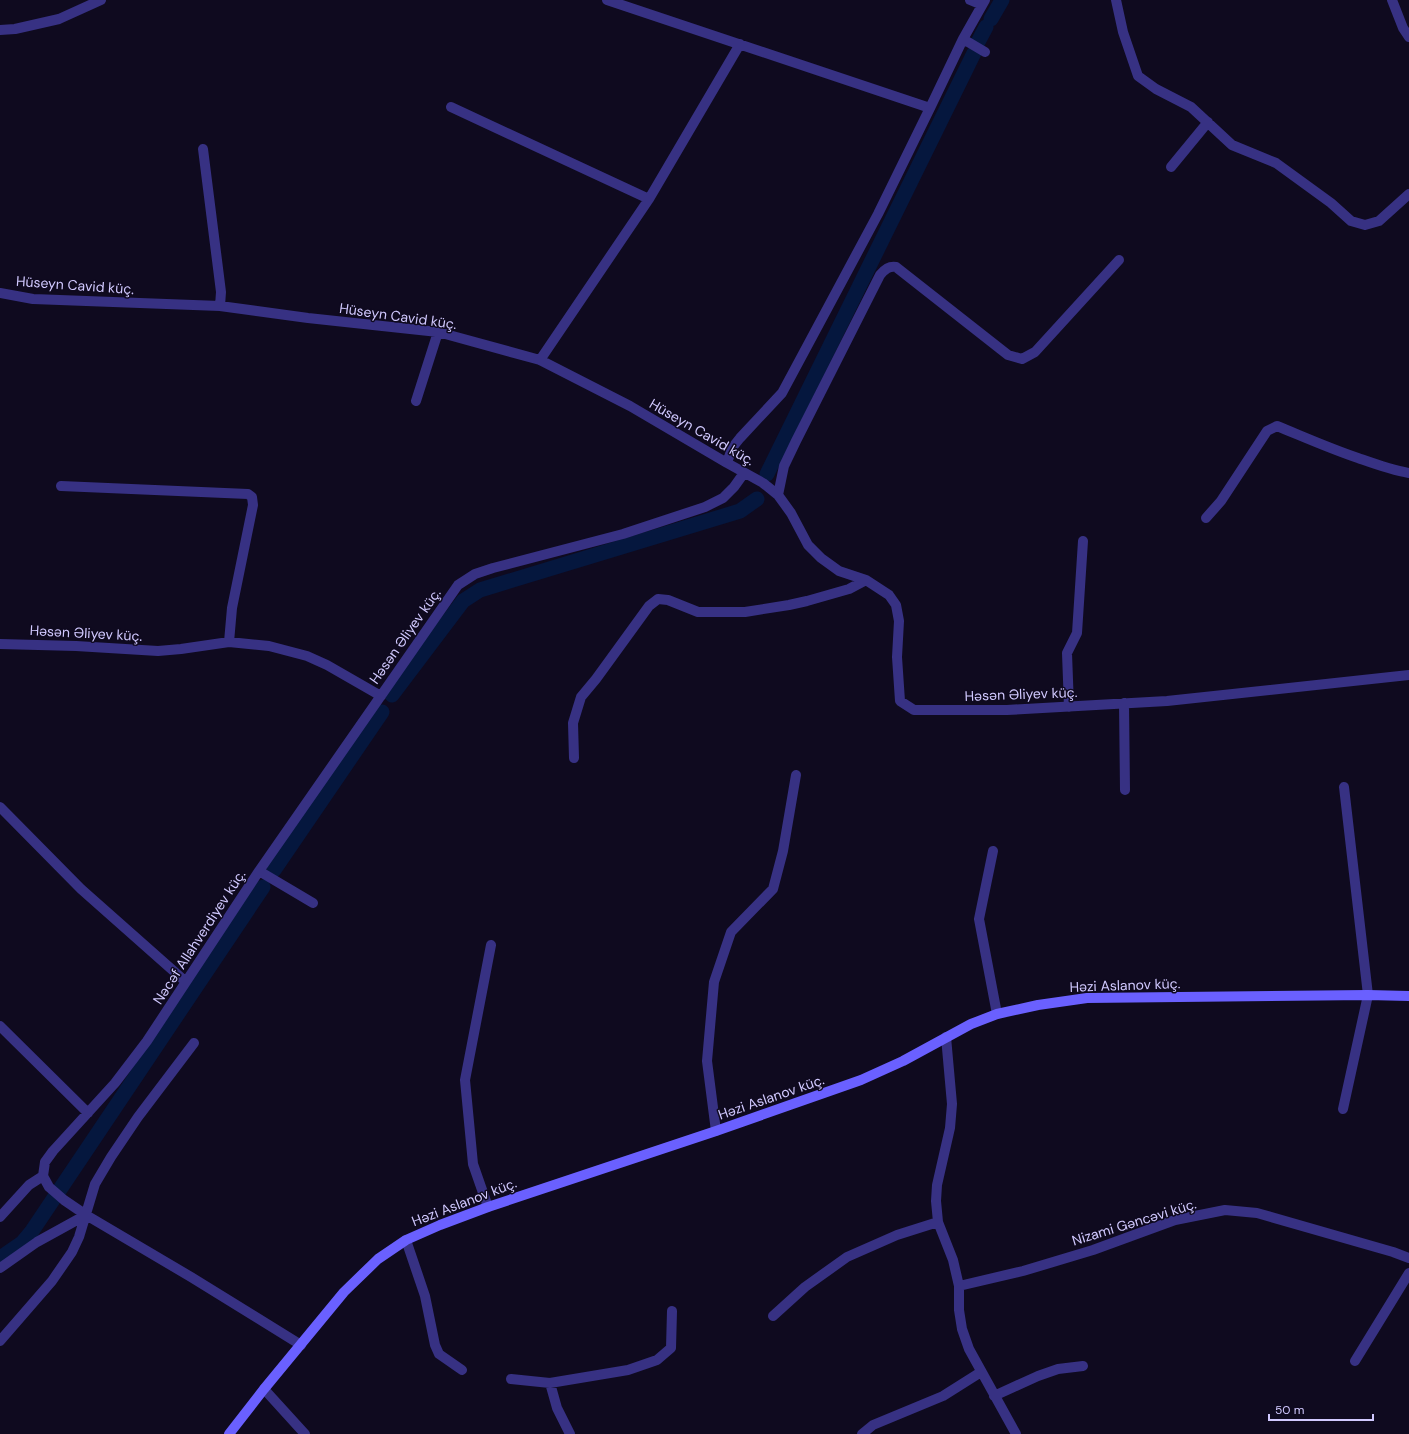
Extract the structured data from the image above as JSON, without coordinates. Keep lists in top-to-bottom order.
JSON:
{
  "streets": {
    "street": [
      "Hüseyn Cavid küç.",
      "Həsən Əliyev küç.",
      "Nəcəf Allahverdiyev küç.",
      "Həzi Aslanov küç.",
      "Nizami Gəncəvi küç."
    ]
  },
  "crossings": [
    ["Hüseyn Cavid küç.", "Həsən Əliyev küç."],
    ["Həsən Əliyev küç.", "Nəcəf Allahverdiyev küç."]
  ],
  "scale_bar": "50 m"
}
